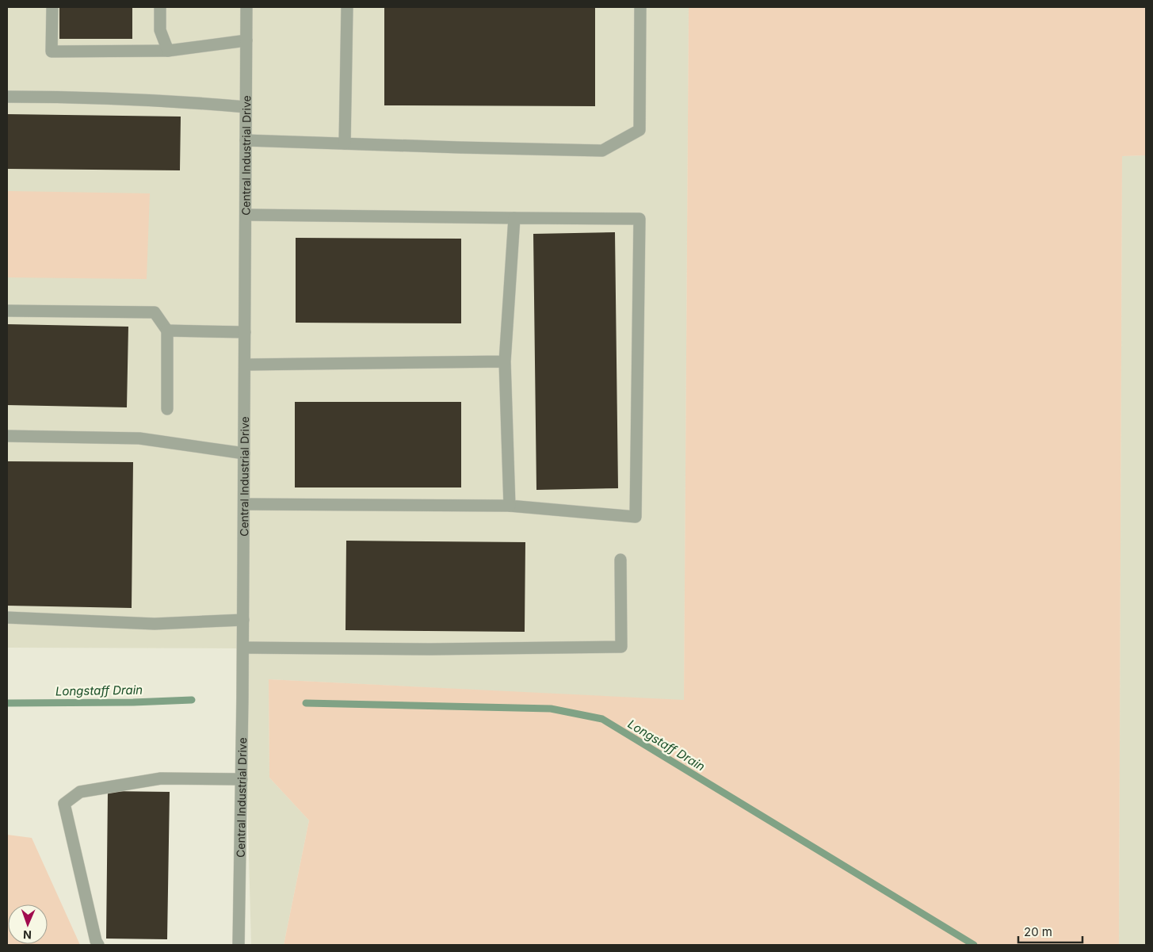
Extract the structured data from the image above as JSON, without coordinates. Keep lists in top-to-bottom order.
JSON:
{
  "streets": {
    "street": ["Central Industrial Drive"]
  },
  "water": ["Longstaff Drain"],
  "scale_bar": "20 m",
  "north": "bottom"
}
